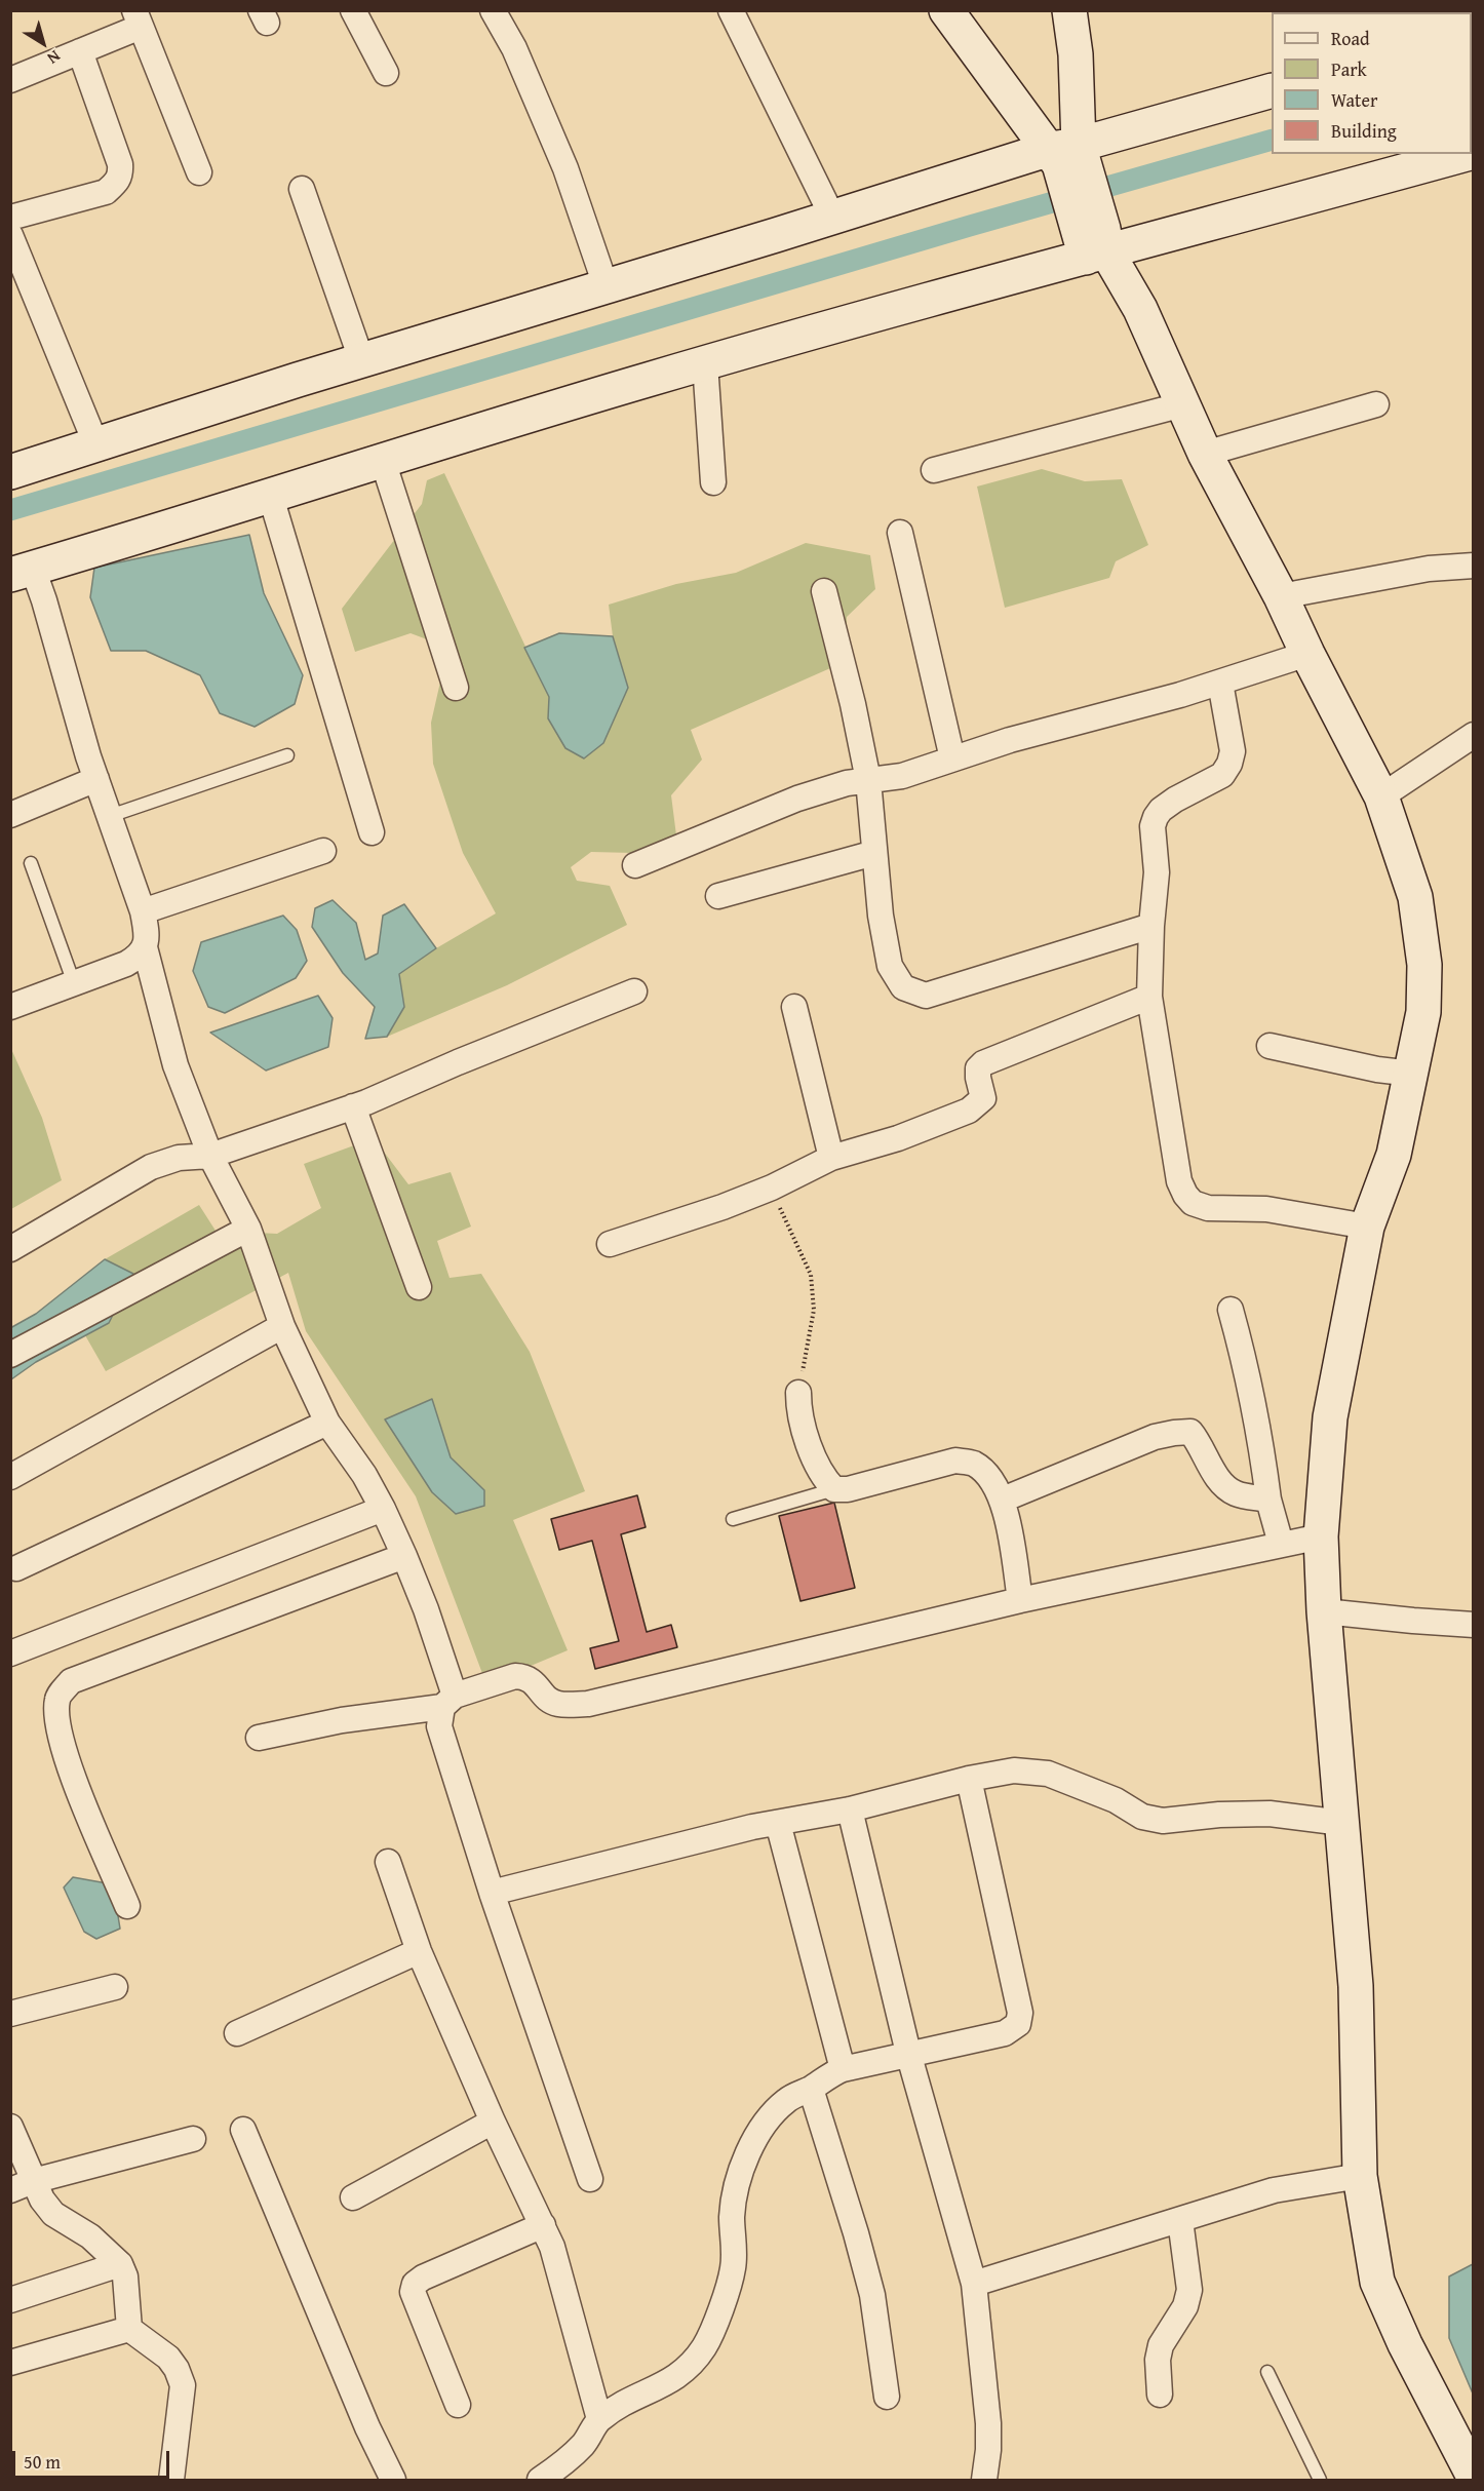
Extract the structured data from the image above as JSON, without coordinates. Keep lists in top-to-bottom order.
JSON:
{
  "legend": [
    "Road",
    "Park",
    "Water",
    "Building"
  ],
  "scale_bar": "50 m",
  "north": "bottom right"
}
